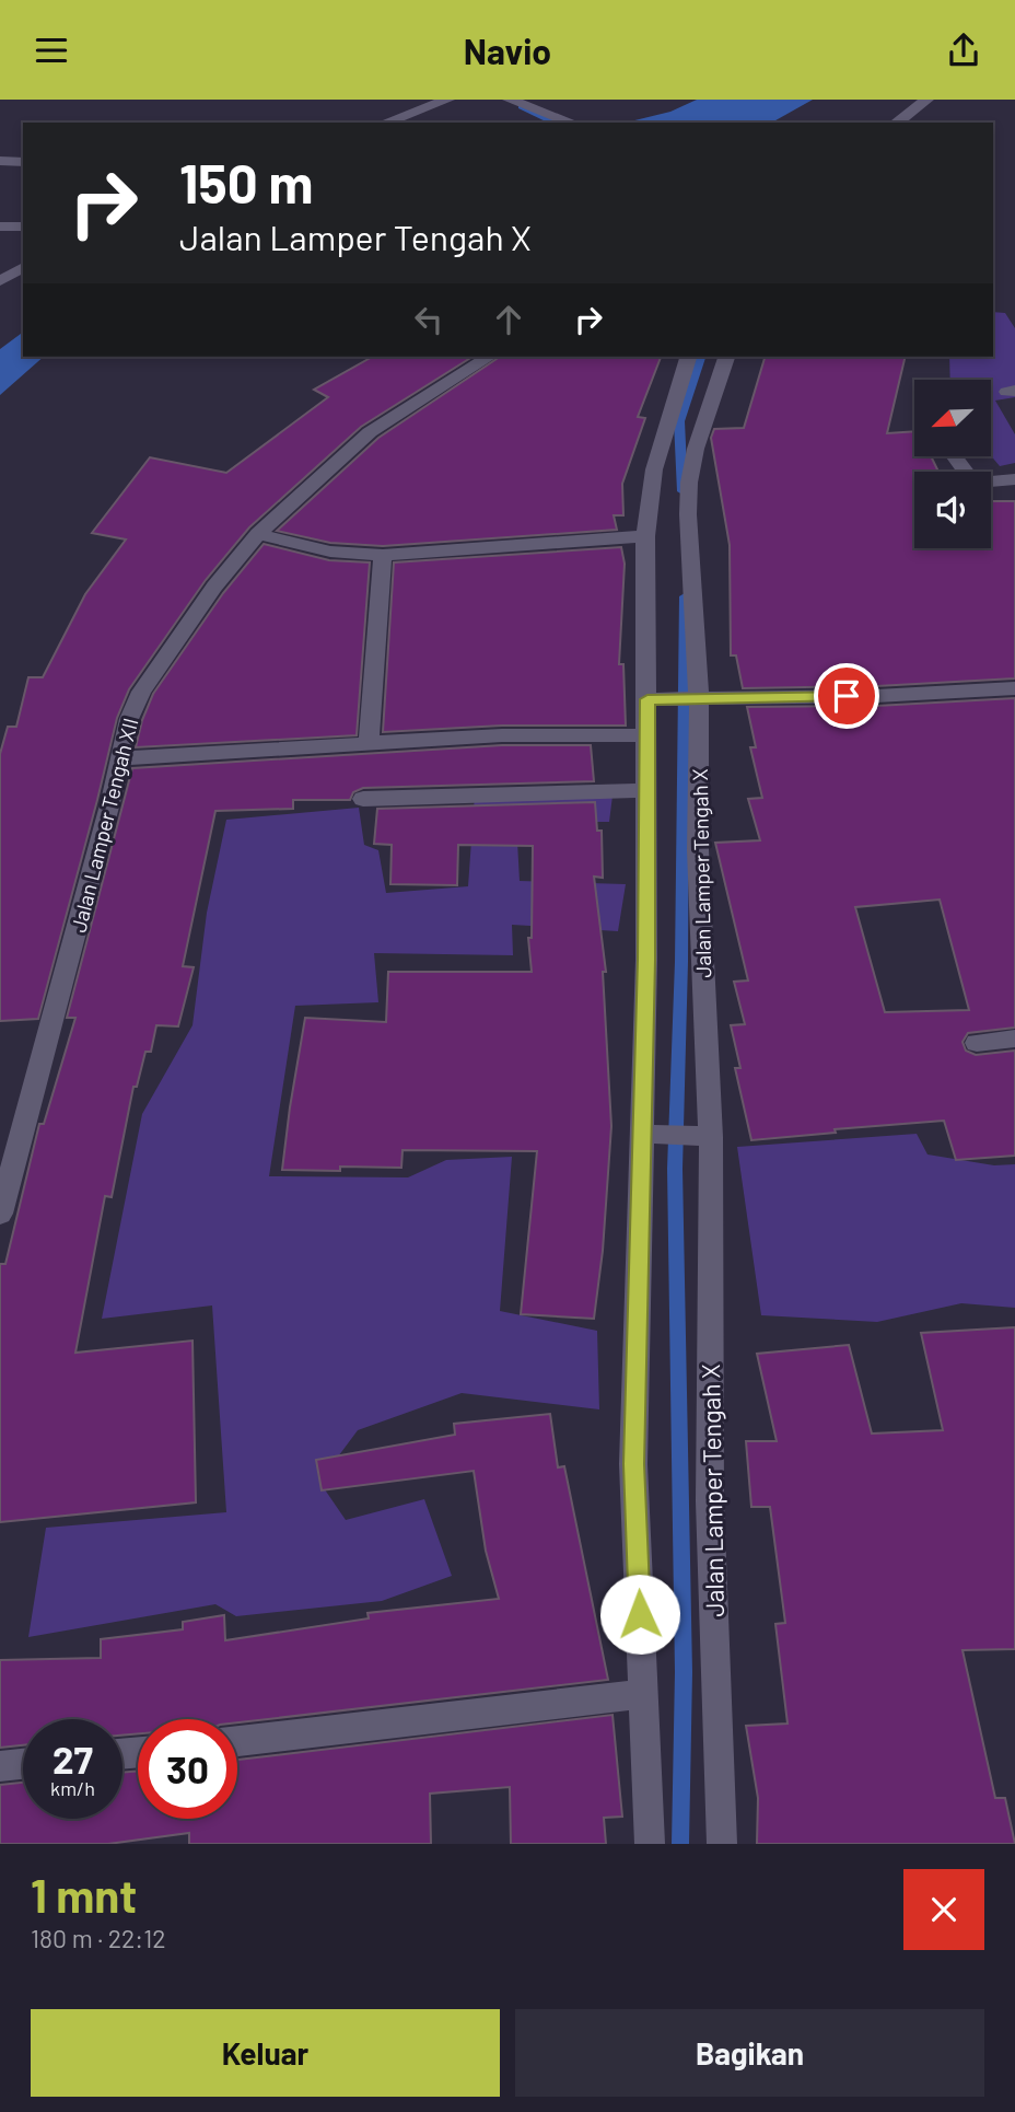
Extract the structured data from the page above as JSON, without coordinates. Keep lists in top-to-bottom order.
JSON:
{
  "streets": {
    "street": ["Jalan Lamper Tengah XII", "Jalan Lamper Tengah X"]
  },
  "north": "bottom left",
  "page": {
    "header": "Navio",
    "turn": ["150 m", "Jalan Lamper Tengah X"],
    "speed": "27 km/h",
    "limit": "30",
    "heading": ["1 mnt", "180 m · 22:12"],
    "buttons": ["Keluar", "Bagikan"]
  }
}
